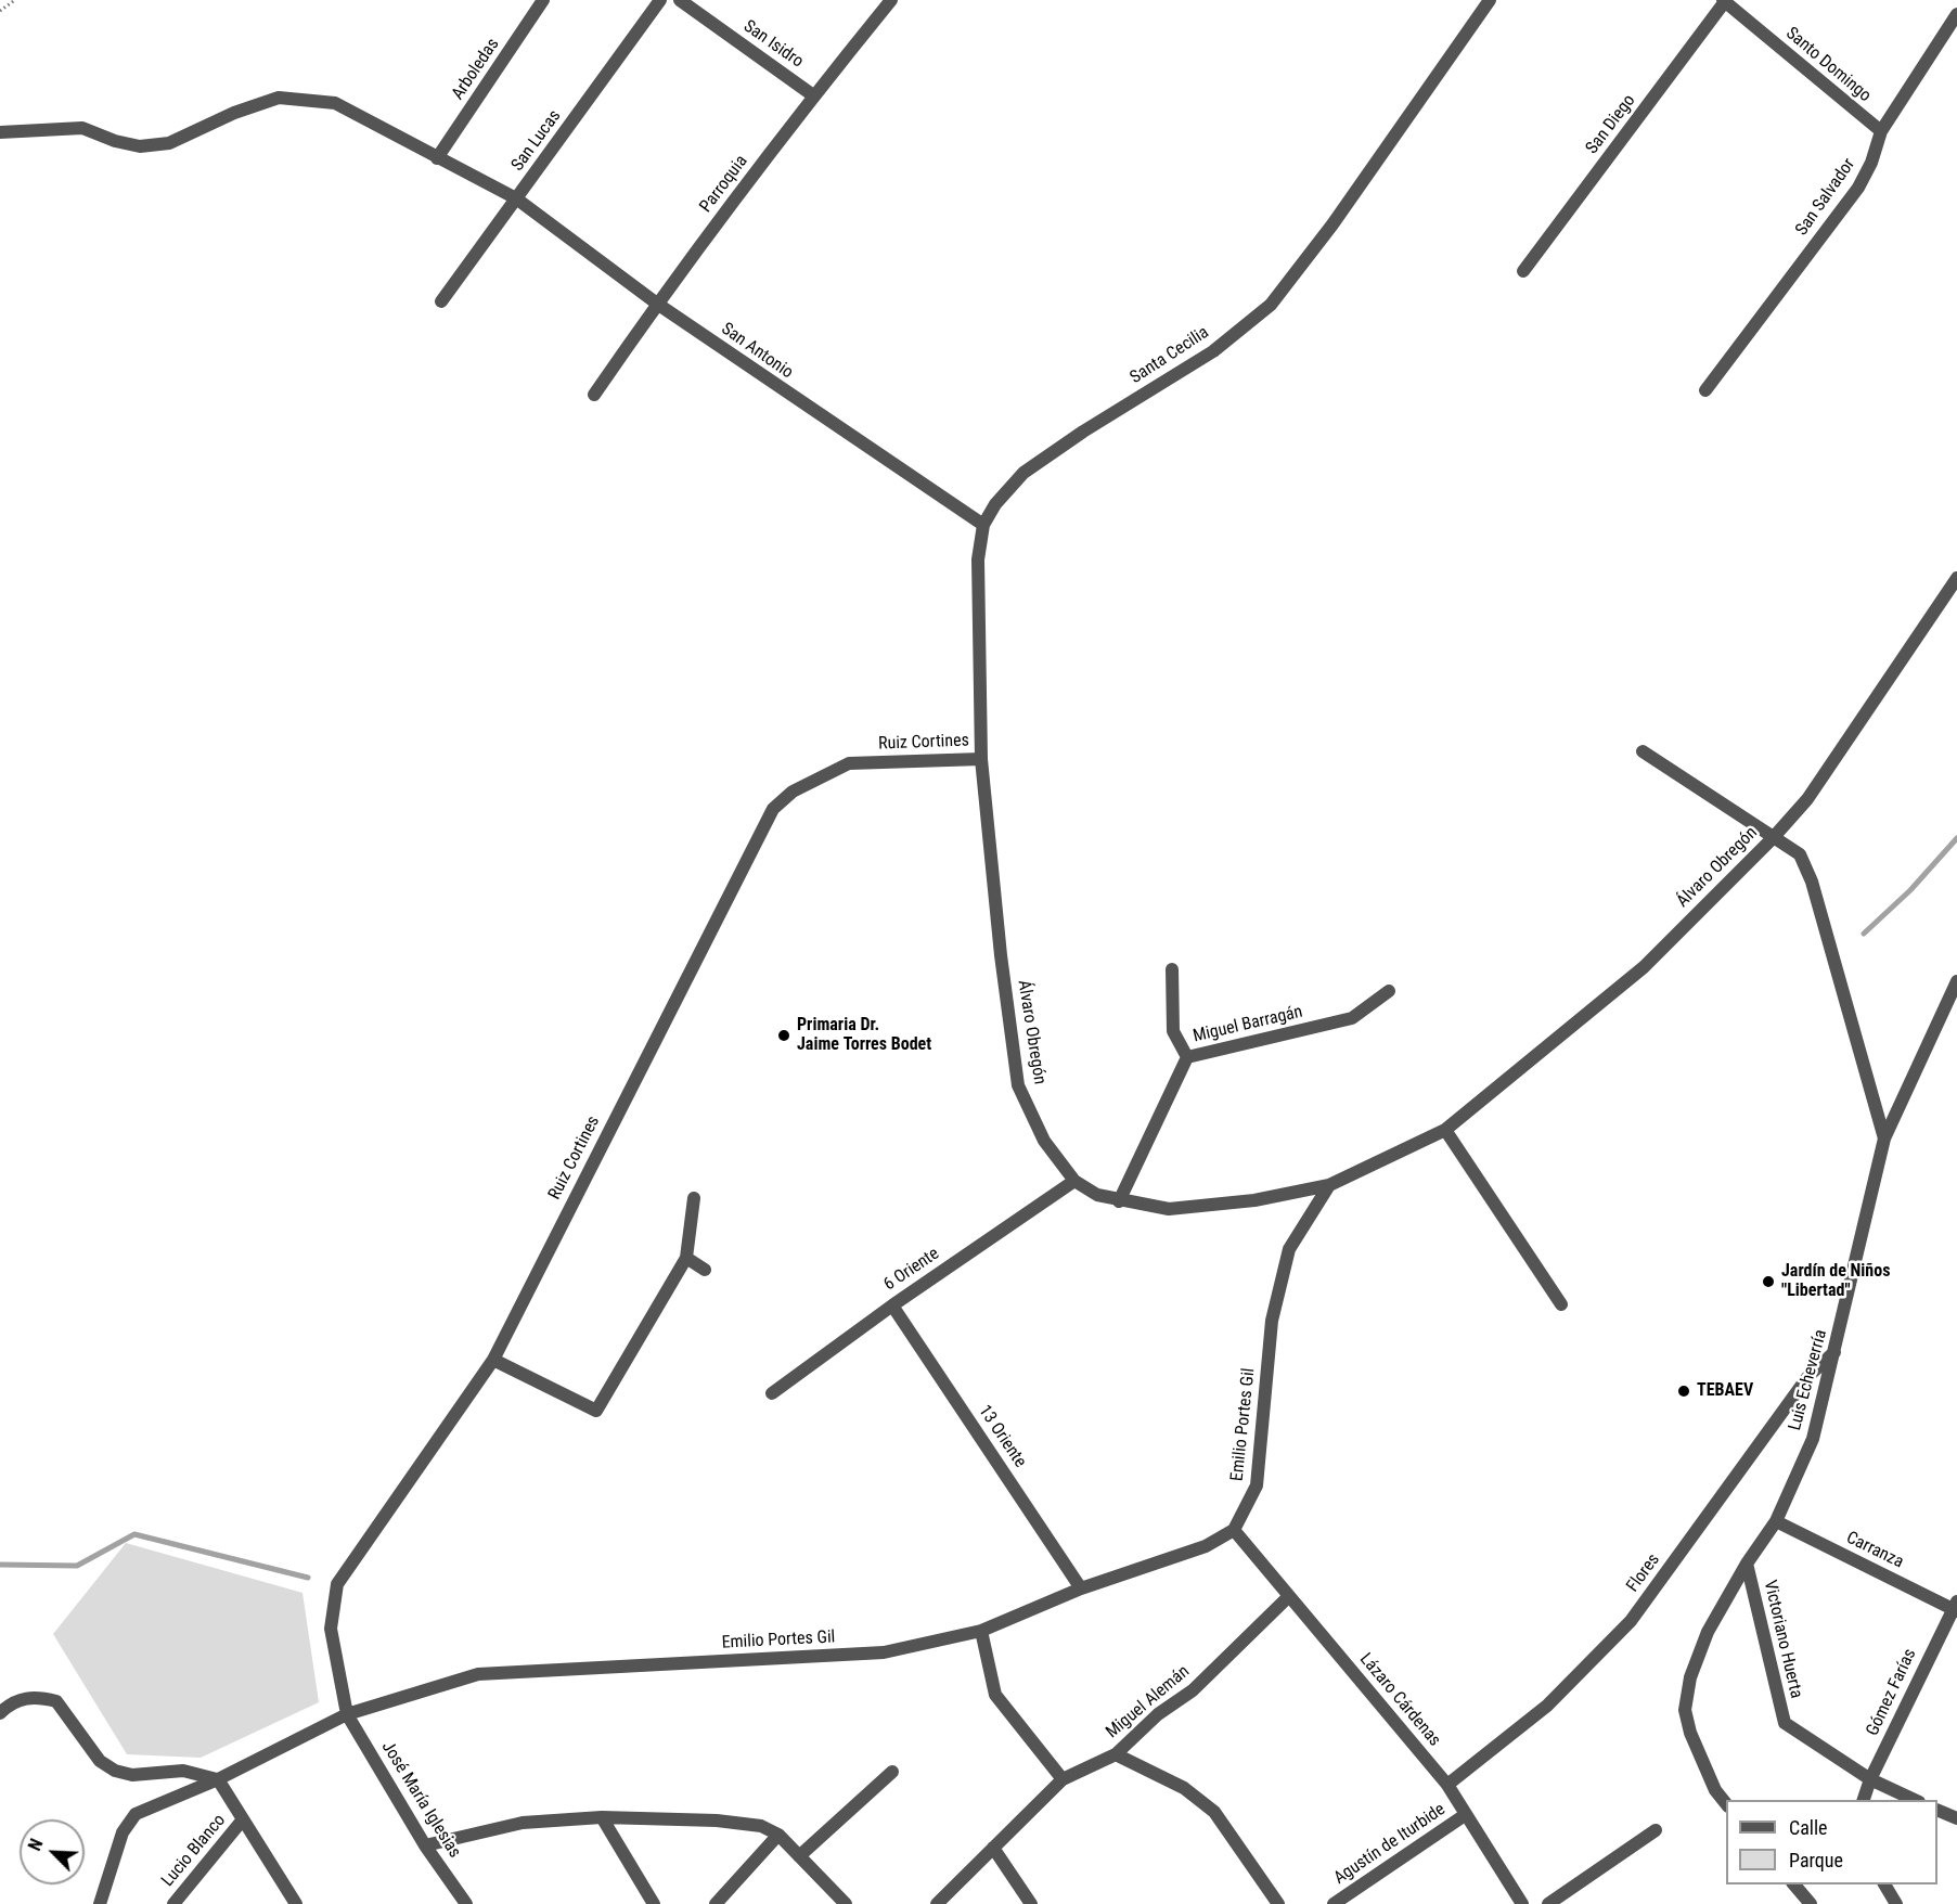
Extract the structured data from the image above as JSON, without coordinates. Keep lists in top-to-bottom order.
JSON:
{
  "streets": {
    "street": [
      "San Isidro",
      "Santo Domingo",
      "Arboledas",
      "San Diego",
      "San Lucas",
      "Parroquia",
      "San Salvador",
      "San Antonio",
      "Santa Cecilia",
      "Ruiz Cortines",
      "Álvaro Obregón",
      "Miguel Barragán",
      "6 Oriente",
      "Luis Echeverría",
      "Emilio Portes Gil",
      "13 Oriente",
      "Carranza",
      "Flores",
      "Victoriano Huerta",
      "Gómez Farías",
      "Lázaro Cárdenas",
      "Miguel Alemán",
      "José María Iglesias",
      "Agustín de Iturbide",
      "Lucio Blanco"
    ]
  },
  "crossings": [
    ["San Isidro", "Parroquia"],
    ["Santo Domingo", "San Diego"],
    ["Santo Domingo", "San Salvador"],
    ["Arboledas", "San Antonio"],
    ["San Lucas", "San Antonio"],
    ["Parroquia", "San Antonio"],
    ["San Antonio", "Santa Cecilia"],
    ["Santa Cecilia", "Ruiz Cortines"],
    ["Santa Cecilia", "Álvaro Obregón"],
    ["Ruiz Cortines", "Álvaro Obregón"],
    ["Ruiz Cortines", "Emilio Portes Gil"],
    ["Ruiz Cortines", "José María Iglesias"],
    ["Álvaro Obregón", "Miguel Barragán"],
    ["Álvaro Obregón", "6 Oriente"],
    ["Álvaro Obregón", "Luis Echeverría"],
    ["Álvaro Obregón", "Emilio Portes Gil"],
    ["6 Oriente", "13 Oriente"],
    ["Luis Echeverría", "Carranza"],
    ["Luis Echeverría", "Flores"],
    ["Luis Echeverría", "Victoriano Huerta"],
    ["Emilio Portes Gil", "13 Oriente"],
    ["Emilio Portes Gil", "Lázaro Cárdenas"],
    ["Emilio Portes Gil", "José María Iglesias"],
    ["Carranza", "Gómez Farías"],
    ["Flores", "Lázaro Cárdenas"],
    ["Victoriano Huerta", "Gómez Farías"],
    ["Lázaro Cárdenas", "Miguel Alemán"],
    ["Lázaro Cárdenas", "Agustín de Iturbide"]
  ],
  "places": ["Primaria Dr. Jaime Torres Bodet", "Jardín de Niños \"Libertad\"", "TEBAEV"],
  "legend": ["Calle", "Parque"],
  "north": "top left"
}
